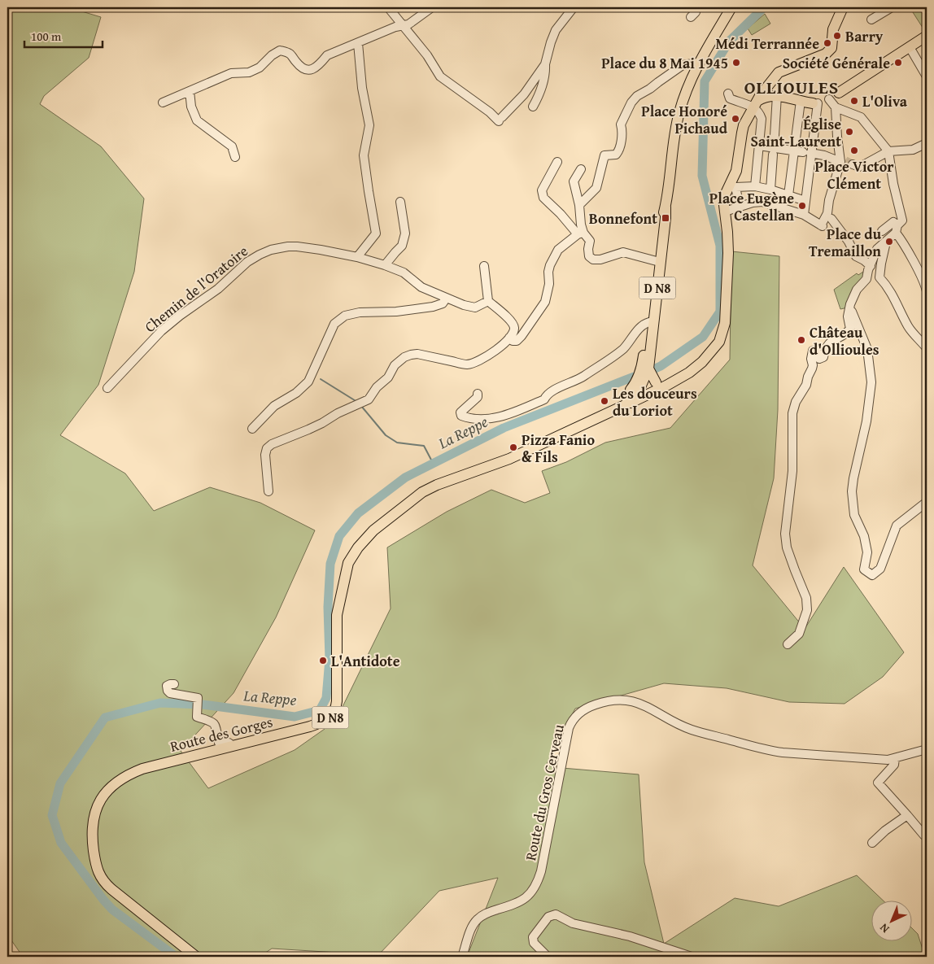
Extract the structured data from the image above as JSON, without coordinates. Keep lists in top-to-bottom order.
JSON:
{
  "streets": {
    "main road": ["D N8", "Route des Gorges"],
    "street": ["Chemin de l'Oratoire", "Route du Gros Cerveau"]
  },
  "crossings": [
    ["D N8", "Route des Gorges"]
  ],
  "districts": ["OLLIOULES"],
  "water": ["La Reppe"],
  "places": {
    "other": [
      "Barry",
      "Médi Terrannée",
      "Place du 8 Mai 1945",
      "Société Générale",
      "L'Oliva",
      "Place Honoré Pichaud",
      "Église Saint-Laurent",
      "Place Victor Clément",
      "Place Eugène Castellan",
      "Place du Tremaillon",
      "Château d'Ollioules",
      "Les douceurs du Loriot",
      "Pizza Fanio & Fils",
      "L'Antidote"
    ],
    "transit": ["Bonnefont"]
  },
  "scale_bar": "100 m",
  "north": "bottom left"
}
